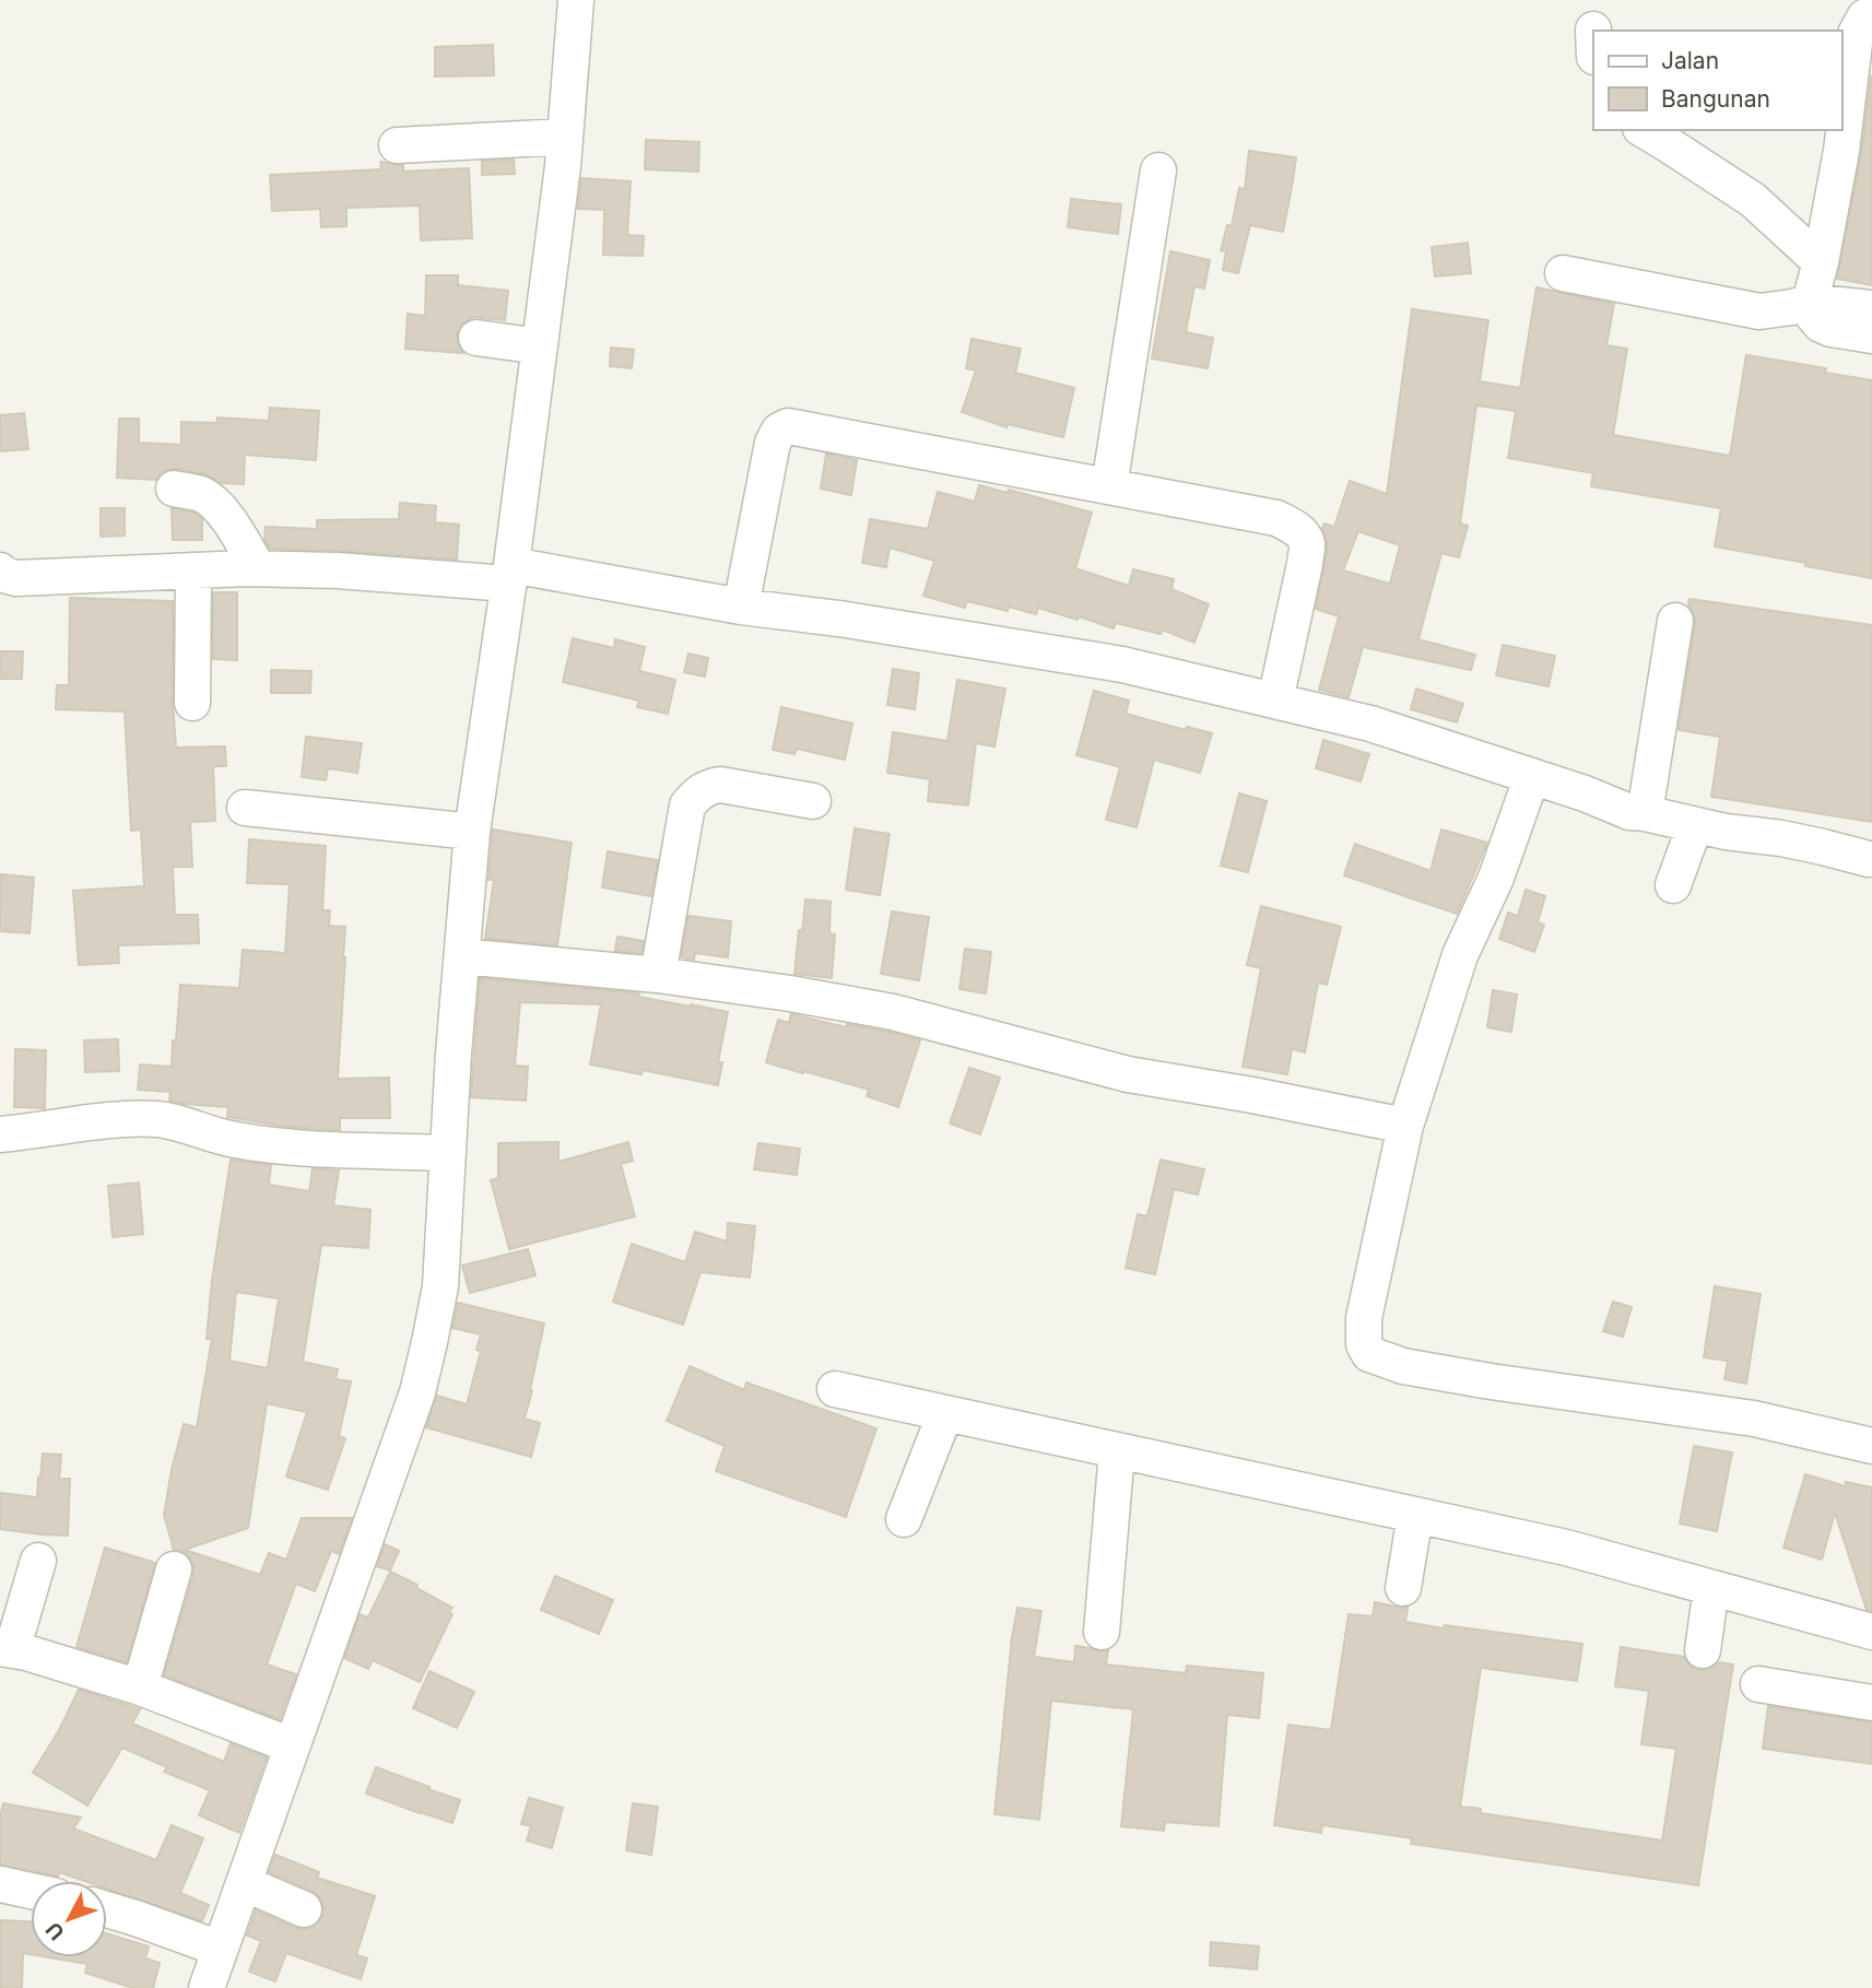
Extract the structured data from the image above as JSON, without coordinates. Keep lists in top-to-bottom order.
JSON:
{
  "legend": ["Jalan", "Bangunan"],
  "north": "bottom left"
}
